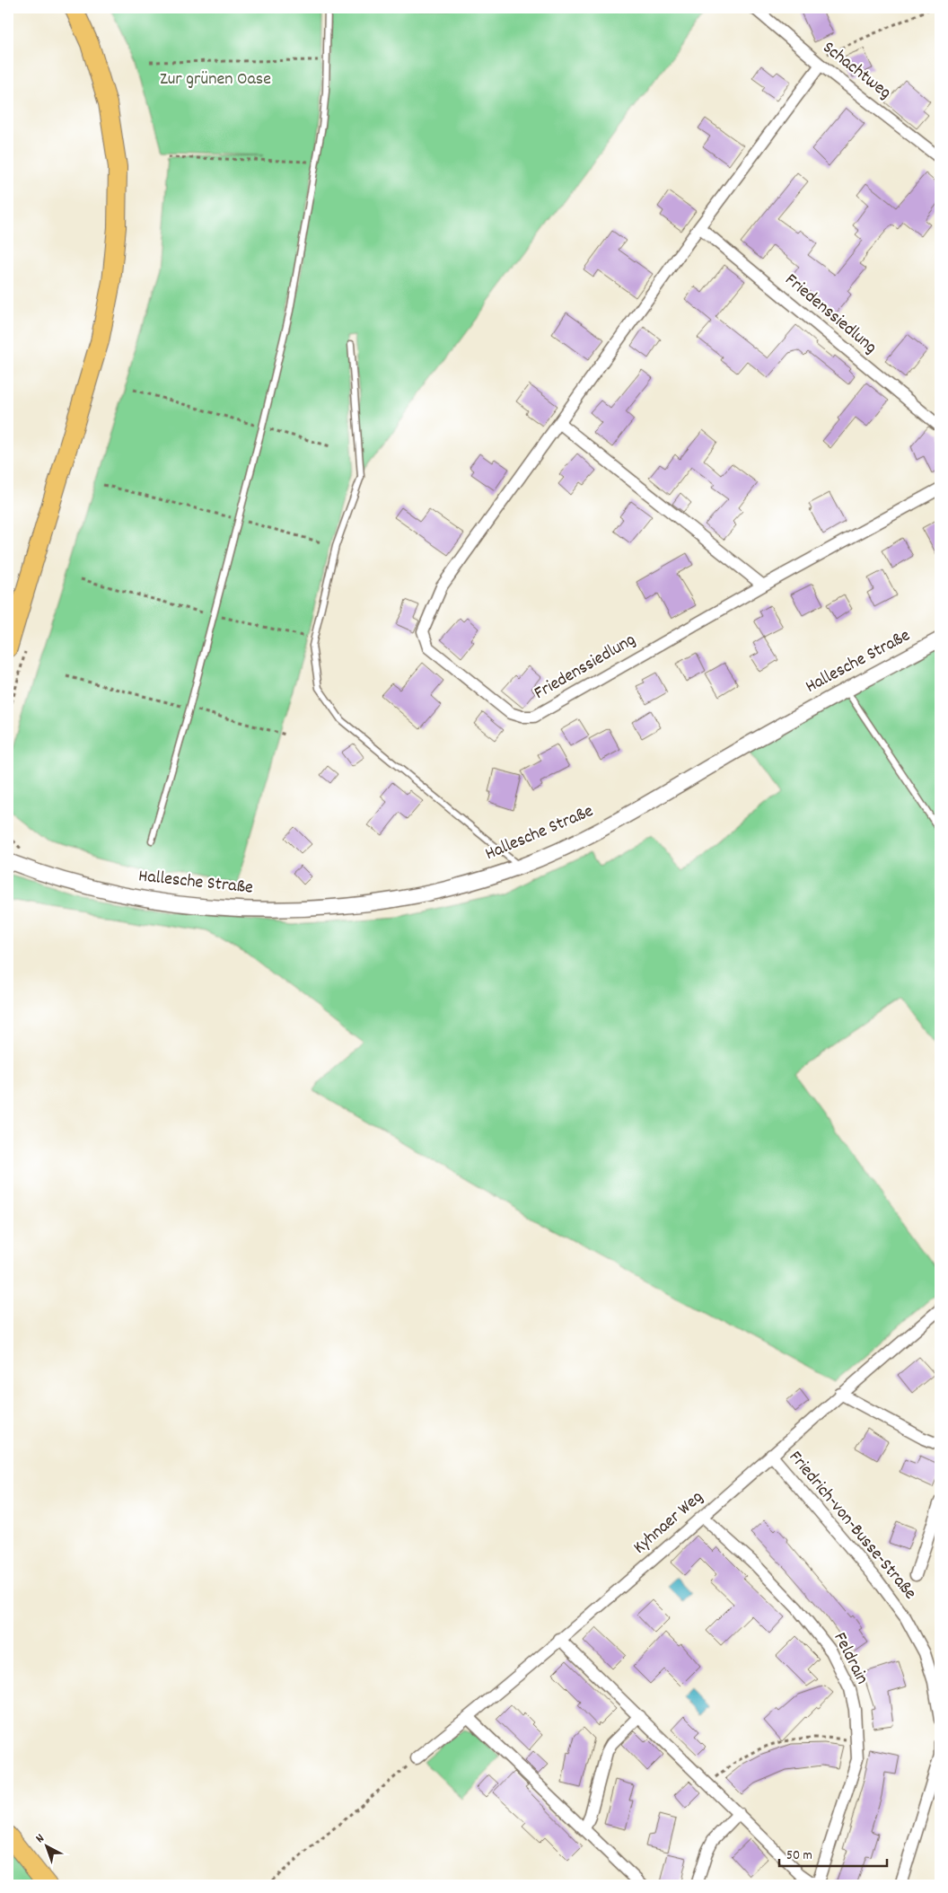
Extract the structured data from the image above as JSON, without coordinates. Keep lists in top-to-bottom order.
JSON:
{
  "streets": {
    "street": [
      "Schachtweg",
      "Friedenssiedlung",
      "Hallesche Straße",
      "Kyhnaer Weg",
      "Friedrich-von-Busse-Straße",
      "Feldrain"
    ]
  },
  "crossings": [
    ["Schachtweg", "Friedenssiedlung"],
    ["Kyhnaer Weg", "Friedrich-von-Busse-Straße"],
    ["Kyhnaer Weg", "Feldrain"]
  ],
  "parks": ["Zur grünen Oase"],
  "scale_bar": "50 m",
  "north": "top left"
}
